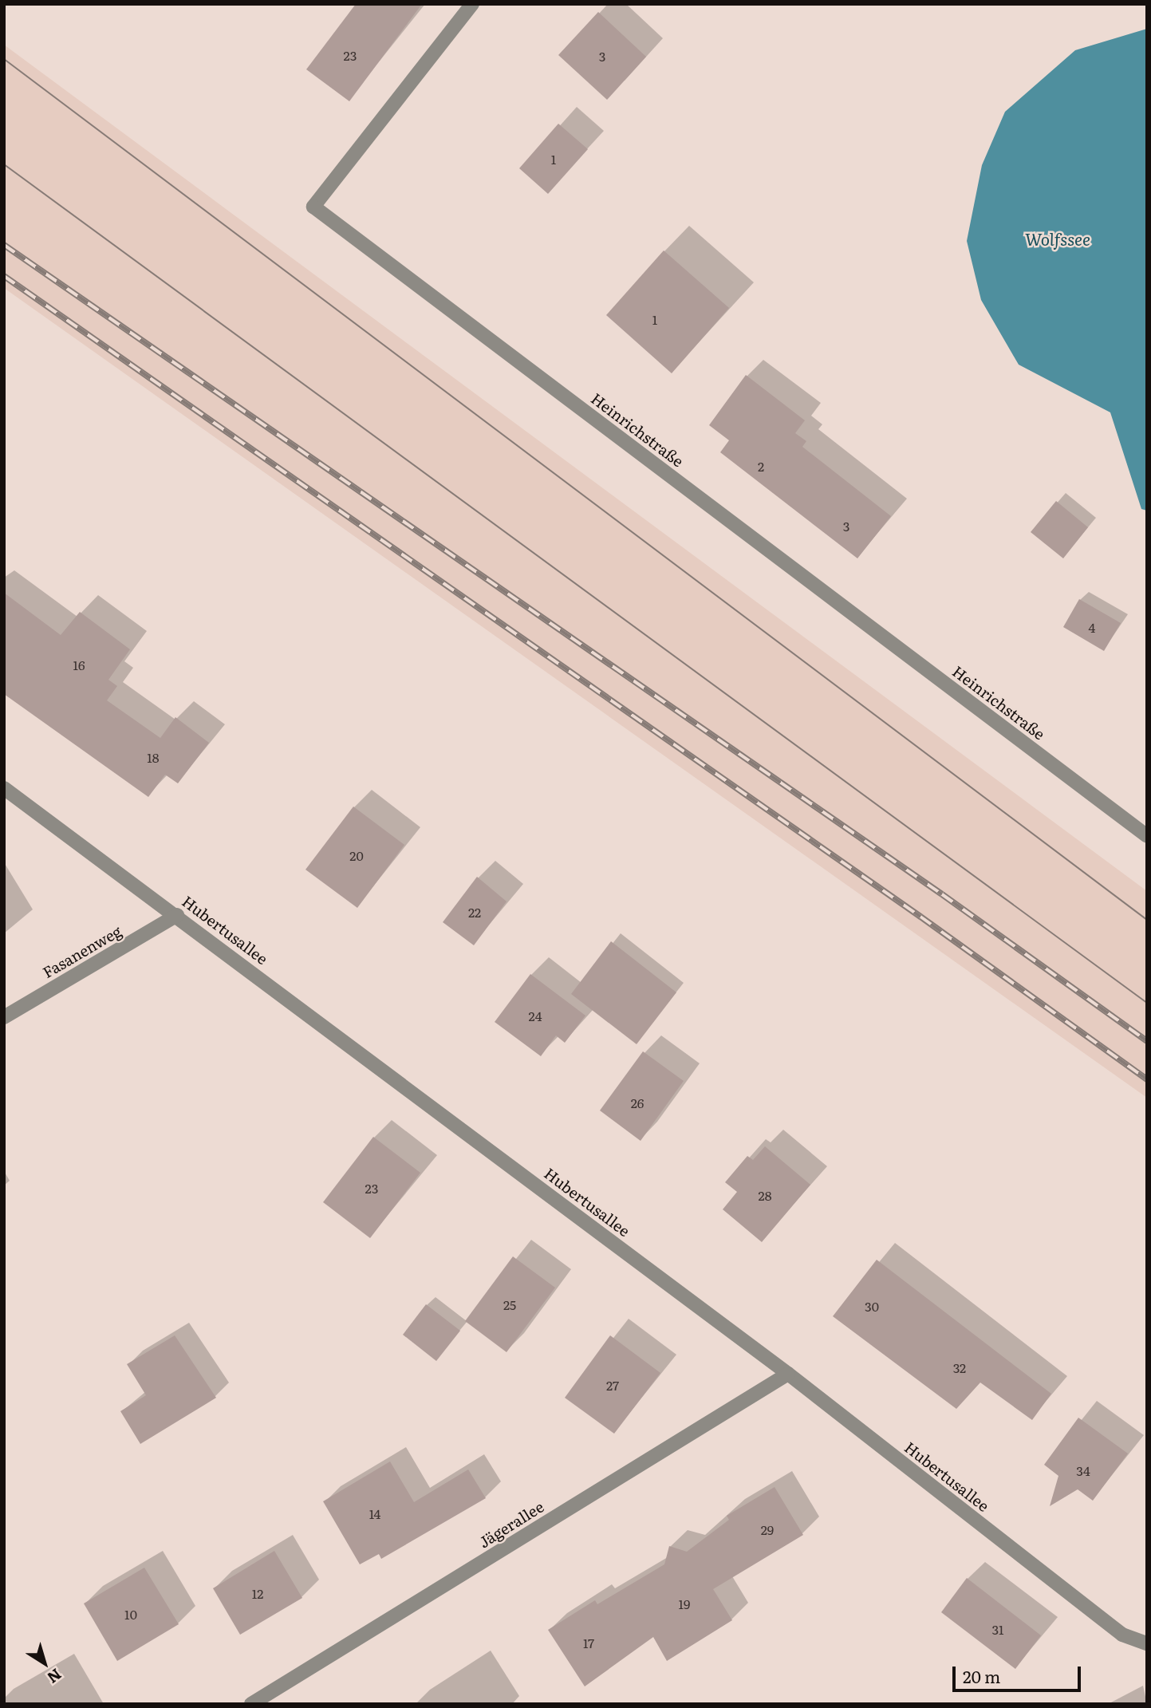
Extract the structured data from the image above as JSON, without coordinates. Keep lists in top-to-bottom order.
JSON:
{
  "streets": {
    "street": [
      "Heinrichstraße",
      "Hubertusallee",
      "Fasanenweg",
      "Jägerallee"
    ]
  },
  "crossings": [
    ["Hubertusallee", "Fasanenweg"],
    ["Hubertusallee", "Jägerallee"]
  ],
  "water": ["Wolfssee"],
  "house_numbers": [
    "23",
    "3",
    "1",
    "1",
    "2",
    "3",
    "4",
    "16",
    "18",
    "20",
    "22",
    "24",
    "26",
    "23",
    "28",
    "25",
    "30",
    "32",
    "27",
    "34",
    "14",
    "29",
    "12",
    "19",
    "10",
    "31",
    "17"
  ],
  "scale_bar": "20 m",
  "north": "bottom right"
}
